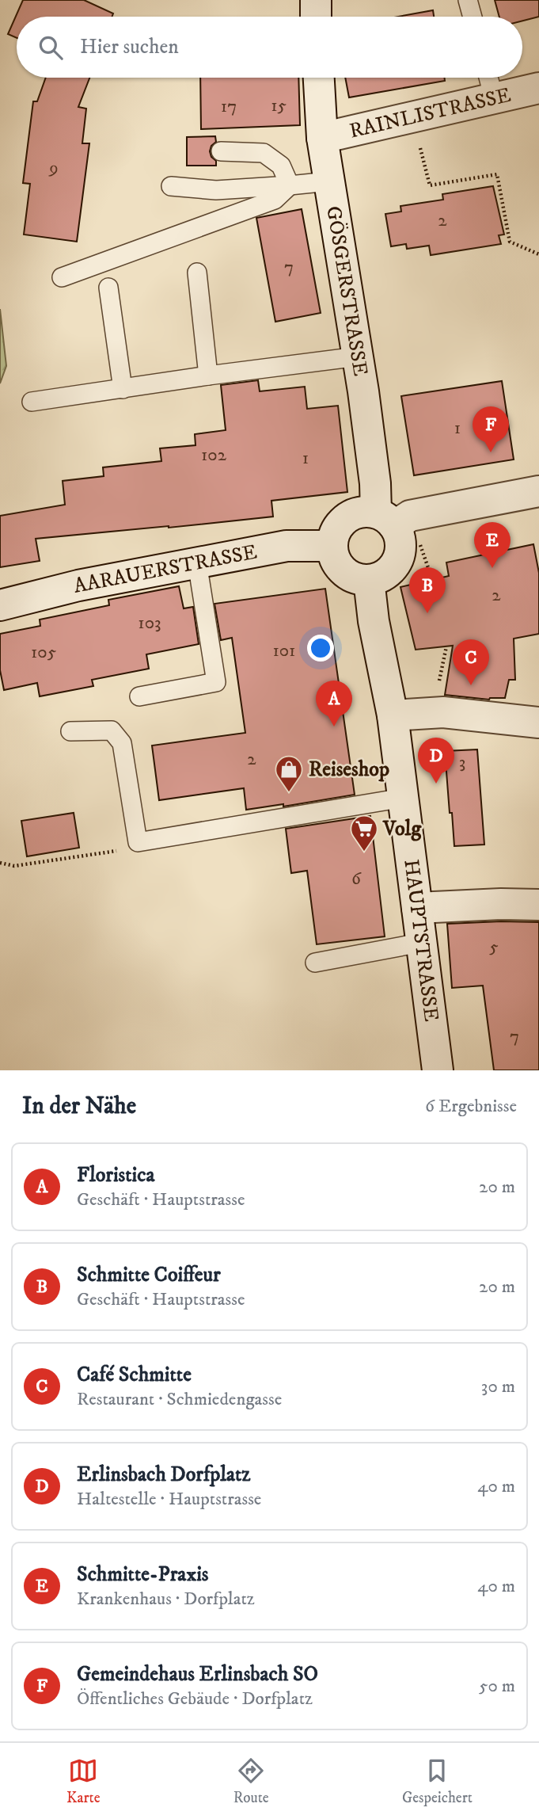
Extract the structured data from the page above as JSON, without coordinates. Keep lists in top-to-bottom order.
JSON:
{
  "streets": {
    "main road": [
      "RAINLISTRASSE",
      "GÖSGERSTRASSE",
      "AARAUERSTRASSE",
      "HAUPTSTRASSE"
    ]
  },
  "crossings": [
    ["RAINLISTRASSE", "GÖSGERSTRASSE"],
    ["GÖSGERSTRASSE", "AARAUERSTRASSE"],
    ["GÖSGERSTRASSE", "HAUPTSTRASSE"],
    ["AARAUERSTRASSE", "HAUPTSTRASSE"]
  ],
  "places": {
    "shop": ["Reiseshop"],
    "supermarket": ["Volg"]
  },
  "house_numbers": [
    "15",
    "17",
    "9",
    "2",
    "7",
    "1",
    "102",
    "1",
    "2",
    "103",
    "101",
    "105",
    "2",
    "3",
    "6",
    "5",
    "7"
  ],
  "page": {
    "search": "Hier suchen",
    "pins": [
      "F",
      "E",
      "B",
      "C",
      "A",
      "D"
    ],
    "heading": ["In der Nähe", "6 Ergebnisse"],
    "list": [
      {
        "mark": "A",
        "name": "Floristica",
        "note": "Geschäft · Hauptstrasse",
        "value": "20 m"
      },
      {
        "mark": "B",
        "name": "Schmitte Coiffeur",
        "note": "Geschäft · Hauptstrasse",
        "value": "20 m"
      },
      {
        "mark": "C",
        "name": "Café Schmitte",
        "note": "Restaurant · Schmiedengasse",
        "value": "30 m"
      },
      {
        "mark": "D",
        "name": "Erlinsbach Dorfplatz",
        "note": "Haltestelle · Hauptstrasse",
        "value": "40 m"
      },
      {
        "mark": "E",
        "name": "Schmitte-Praxis",
        "note": "Krankenhaus · Dorfplatz",
        "value": "40 m"
      },
      {
        "mark": "F",
        "name": "Gemeindehaus Erlinsbach SO",
        "note": "Öffentliches Gebäude · Dorfplatz",
        "value": "50 m"
      }
    ],
    "nav": ["Karte", "Route", "Gespeichert"]
  }
}
